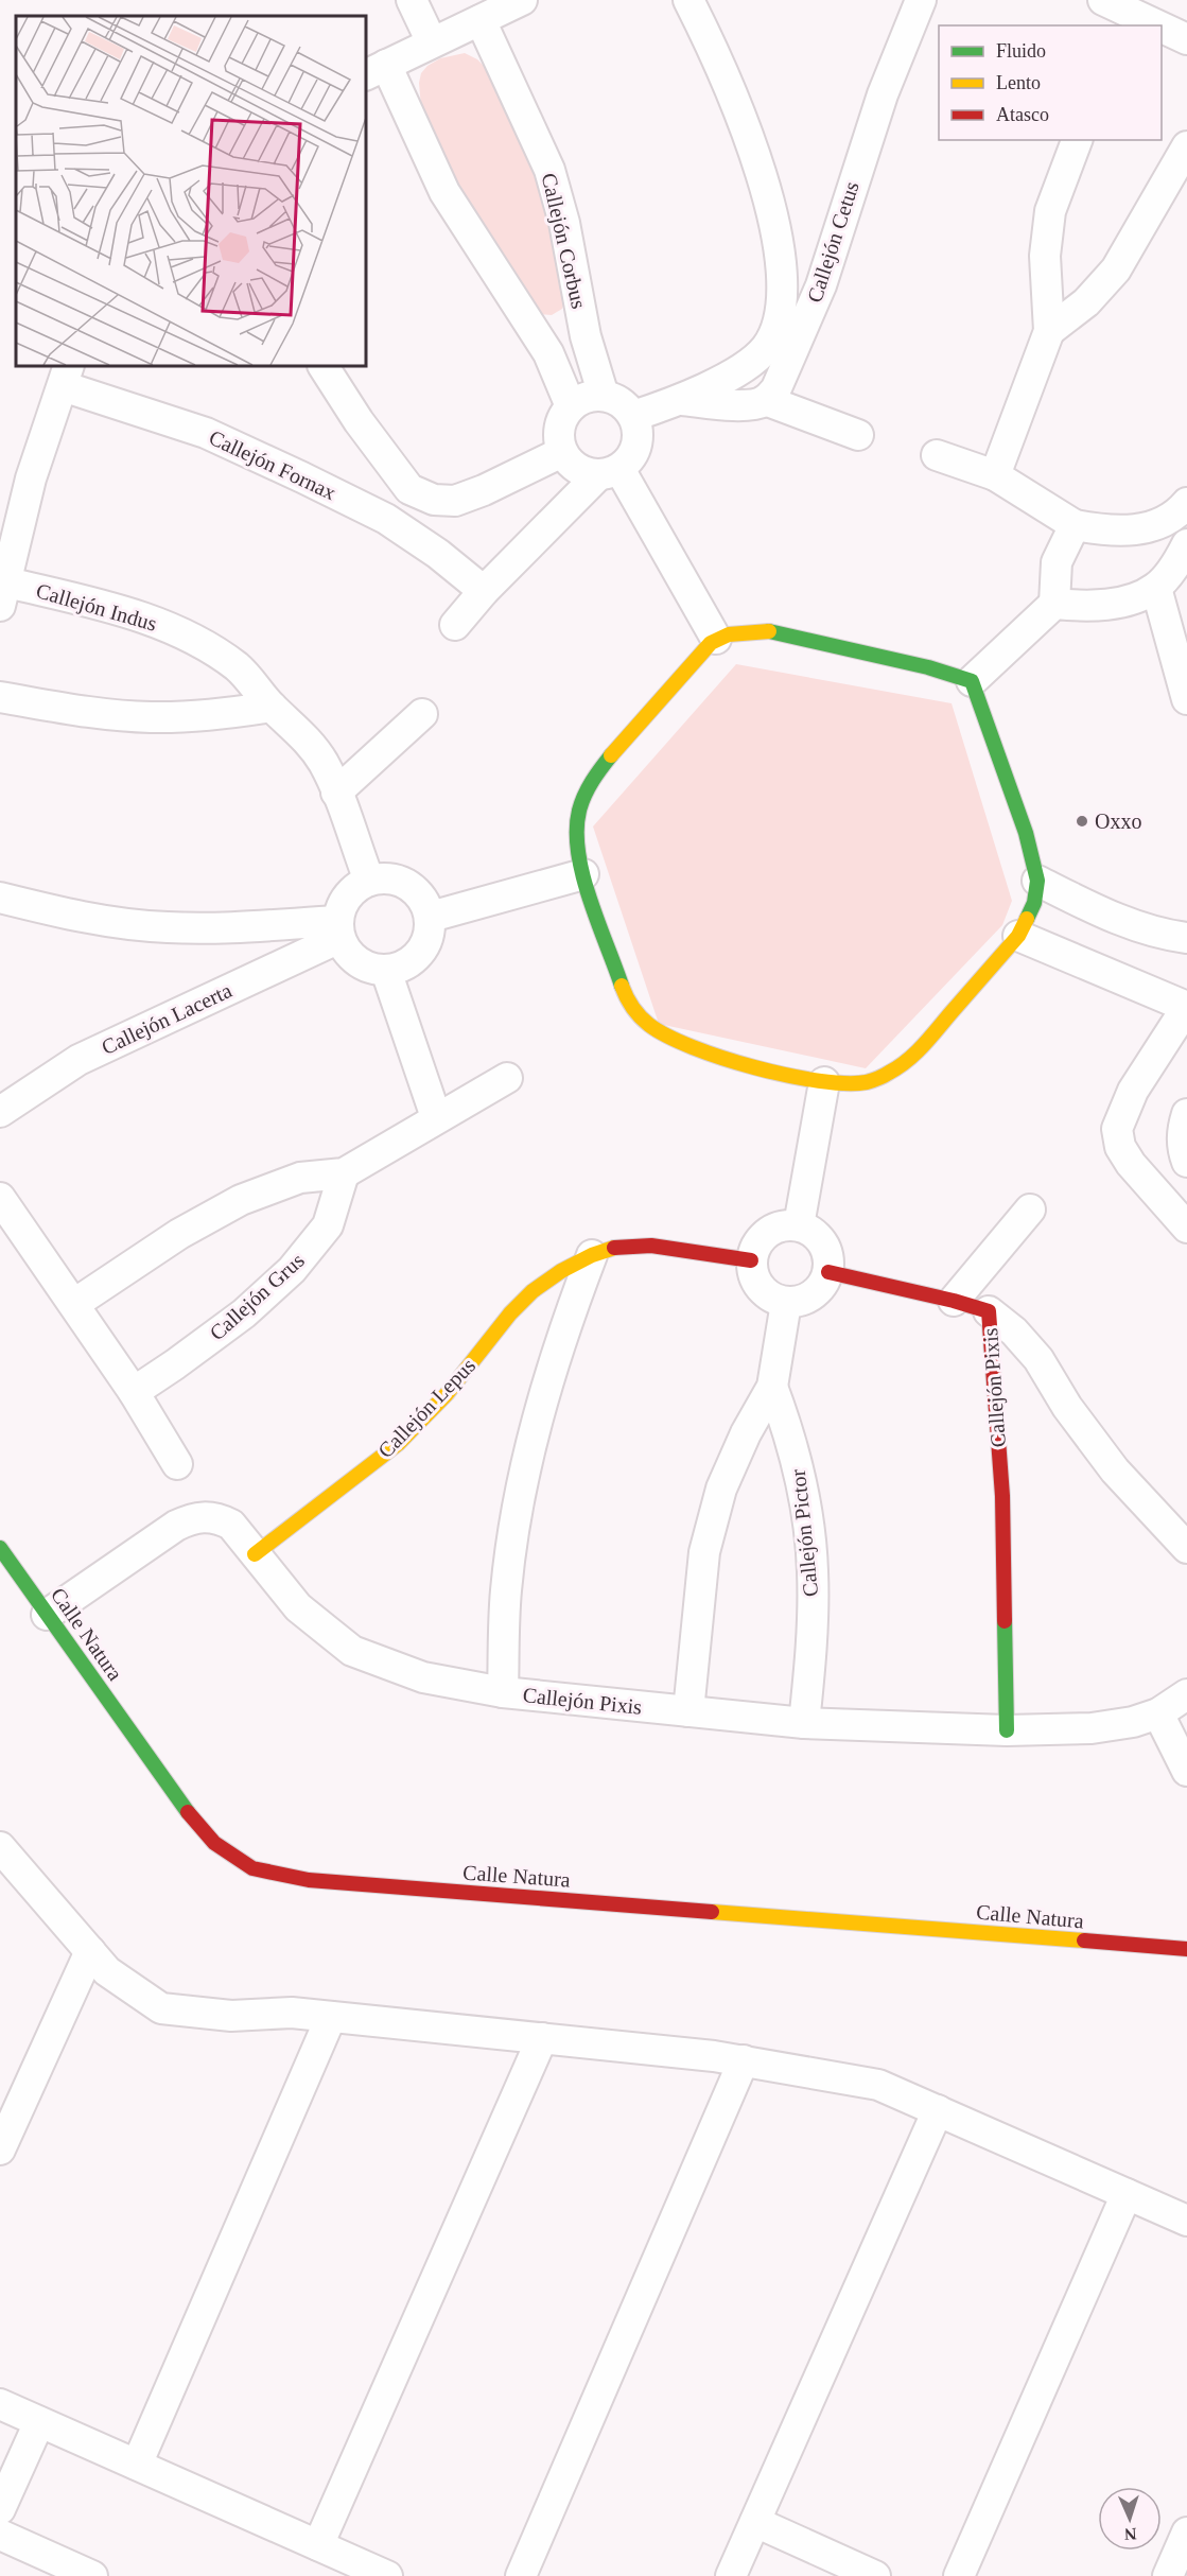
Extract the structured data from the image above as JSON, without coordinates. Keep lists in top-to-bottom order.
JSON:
{
  "streets": {
    "street": [
      "Callejón Corbus",
      "Callejón Cetus",
      "Callejón Fornax",
      "Callejón Indus",
      "Callejón Lacerta",
      "Callejón Grus",
      "Callejón Pixis",
      "Callejón Lepus",
      "Callejón Pictor",
      "Calle Natura"
    ]
  },
  "crossings": [
    ["Callejón Corbus", "Callejón Cetus"],
    ["Callejón Fornax", "Callejón Indus"],
    ["Callejón Indus", "Callejón Lacerta"],
    ["Callejón Pixis", "Callejón Lepus"],
    ["Callejón Pixis", "Callejón Pictor"]
  ],
  "places": ["Oxxo"],
  "legend": ["Fluido", "Lento", "Atasco"],
  "north": "bottom"
}
